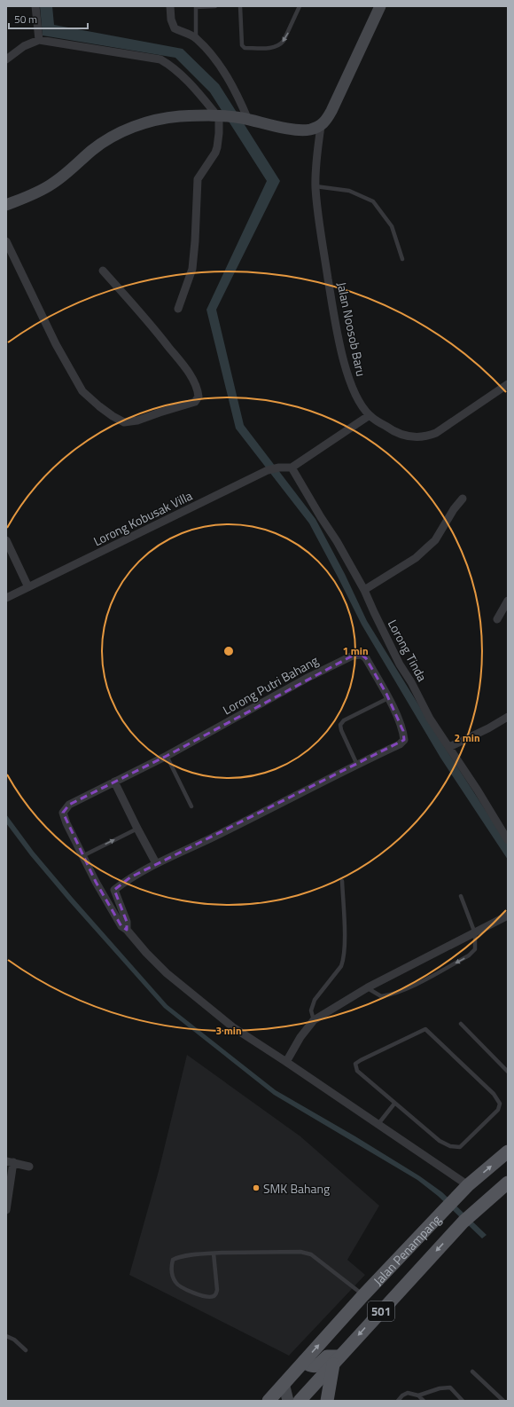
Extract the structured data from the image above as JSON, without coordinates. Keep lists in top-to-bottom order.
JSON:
{
  "streets": {
    "main road": ["Jalan Penampang", "501"],
    "street": [
      "Jalan Noosob Baru",
      "Lorong Kobusak Villa",
      "Lorong Tinda",
      "Lorong Putri Bahang"
    ]
  },
  "crossings": [
    ["Lorong Kobusak Villa", "Lorong Tinda"],
    ["Lorong Putri Bahang", "Jalan Penampang"]
  ],
  "places": ["SMK Bahang"],
  "scale_bar": "50 m",
  "rings": ["1 min", "2 min", "3 min"]
}
